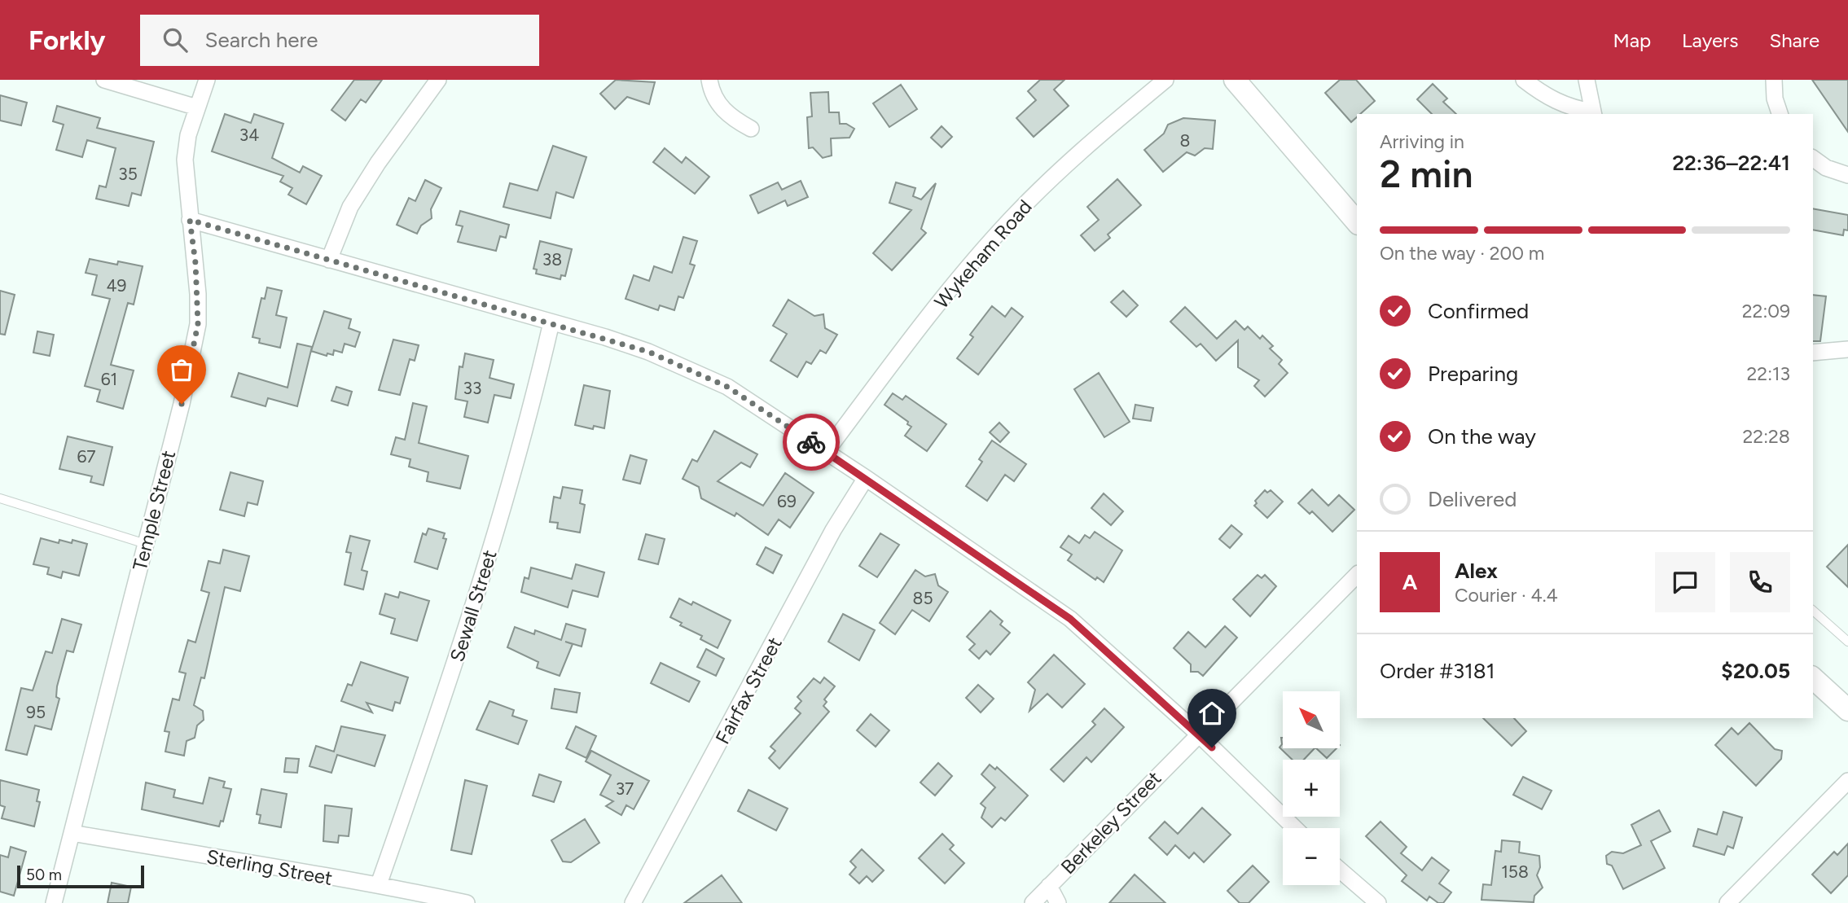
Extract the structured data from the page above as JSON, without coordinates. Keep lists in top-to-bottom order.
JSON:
{
  "streets": {
    "street": [
      "Wykeham Road",
      "Temple Street",
      "Sewall Street",
      "Fairfax Street",
      "Berkeley Street",
      "Sterling Street"
    ]
  },
  "crossings": [
    ["Temple Street", "Sterling Street"],
    ["Sewall Street", "Sterling Street"]
  ],
  "house_numbers": [
    "34",
    "8",
    "35",
    "38",
    "49",
    "61",
    "33",
    "67",
    "69",
    "85",
    "95",
    "37",
    "158"
  ],
  "scale_bar": "50 m",
  "north": "top left",
  "page": {
    "header": "Forkly",
    "search": "Search here",
    "nav": ["Map", "Layers", "Share"],
    "heading": ["2 min", "Arriving in", "22:36–22:41"],
    "panel": [
      "Alex",
      "Courier · 4.4",
      "Order #3181",
      "$20.05"
    ],
    "bar": "On the way · 200 m",
    "list": [
      ["Confirmed", "22:09"],
      ["Preparing", "22:13"],
      ["On the way", "22:28"],
      "Delivered"
    ],
    "round": "A",
    "map_buttons": ["+", "−"],
    "scale": "50 m"
  }
}
